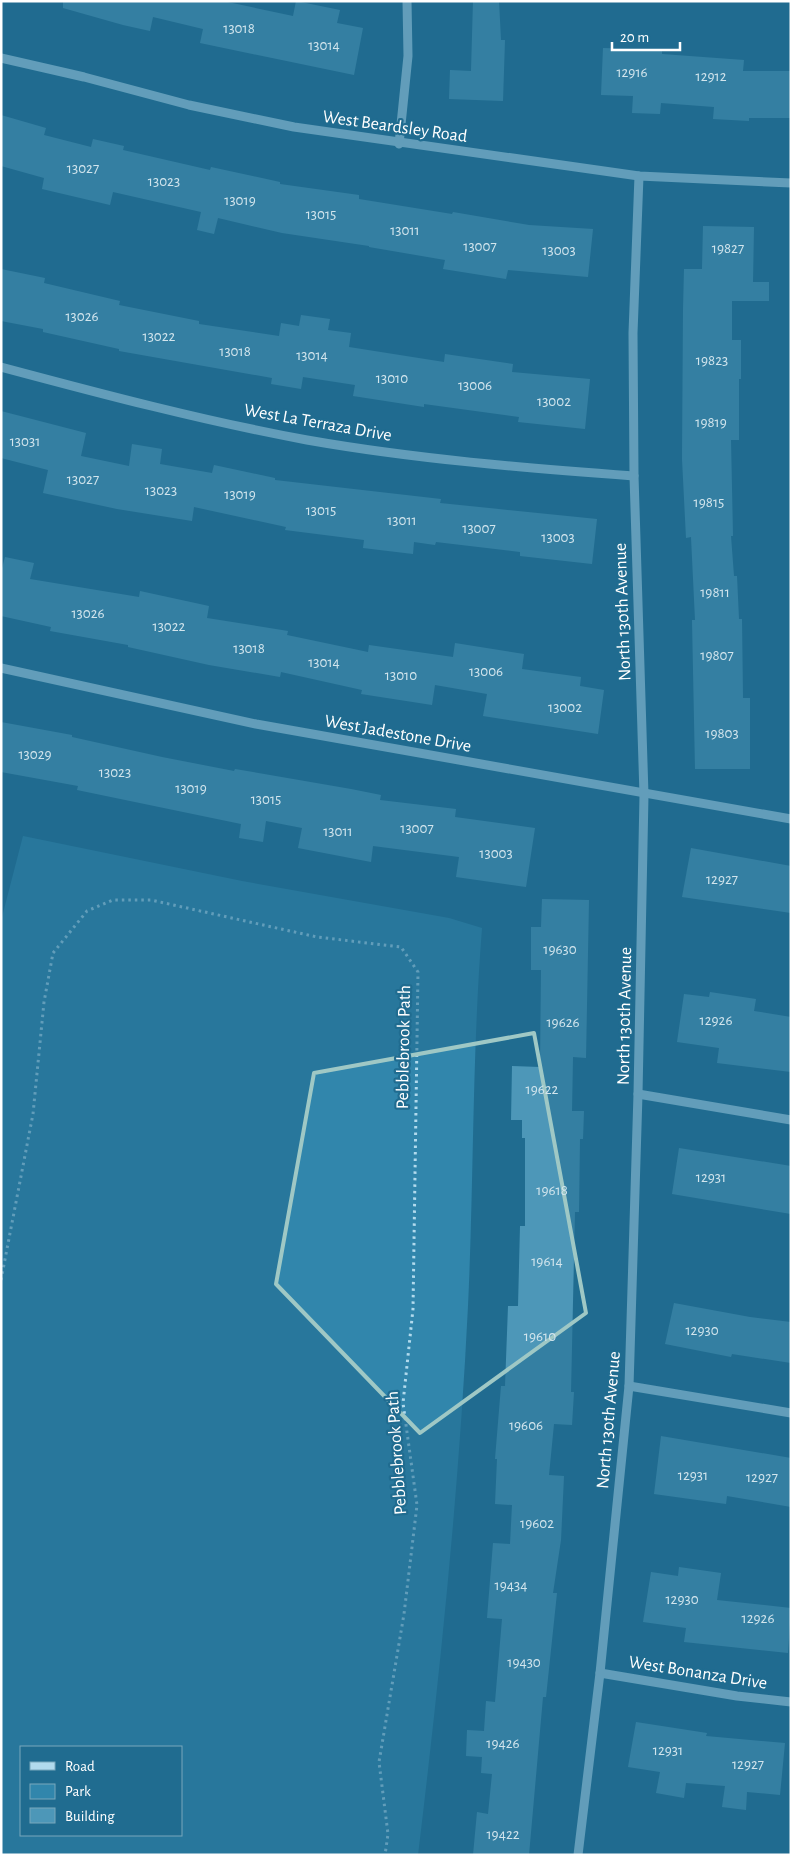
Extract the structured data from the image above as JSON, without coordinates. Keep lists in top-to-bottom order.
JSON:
{
  "streets": {
    "street": [
      "West Beardsley Road",
      "West La Terraza Drive",
      "North 130th Avenue",
      "West Jadestone Drive",
      "West Bonanza Drive"
    ],
    "path": ["Pebblebrook Path"]
  },
  "crossings": [
    ["West Beardsley Road", "North 130th Avenue"],
    ["West La Terraza Drive", "North 130th Avenue"],
    ["North 130th Avenue", "West Jadestone Drive"],
    ["North 130th Avenue", "West Bonanza Drive"]
  ],
  "house_numbers": [
    "13018",
    "13014",
    "12916",
    "12912",
    "13027",
    "13023",
    "13019",
    "13015",
    "13011",
    "13007",
    "19827",
    "13003",
    "13026",
    "13022",
    "13018",
    "13014",
    "19823",
    "13010",
    "13006",
    "13002",
    "19819",
    "13031",
    "13027",
    "13023",
    "13019",
    "19815",
    "13015",
    "13011",
    "13007",
    "13003",
    "19811",
    "13026",
    "13022",
    "13018",
    "19807",
    "13014",
    "13006",
    "13010",
    "13002",
    "19803",
    "13029",
    "13023",
    "13019",
    "13015",
    "13007",
    "13011",
    "13003",
    "12927",
    "19630",
    "12926",
    "19626",
    "19622",
    "12931",
    "19618",
    "19614",
    "12930",
    "19610",
    "19606",
    "12931",
    "12927",
    "19602",
    "19434",
    "12930",
    "12926",
    "19430",
    "19426",
    "12931",
    "12927",
    "19422"
  ],
  "legend": ["Road", "Park", "Building"],
  "scale_bar": "20 m"
}
